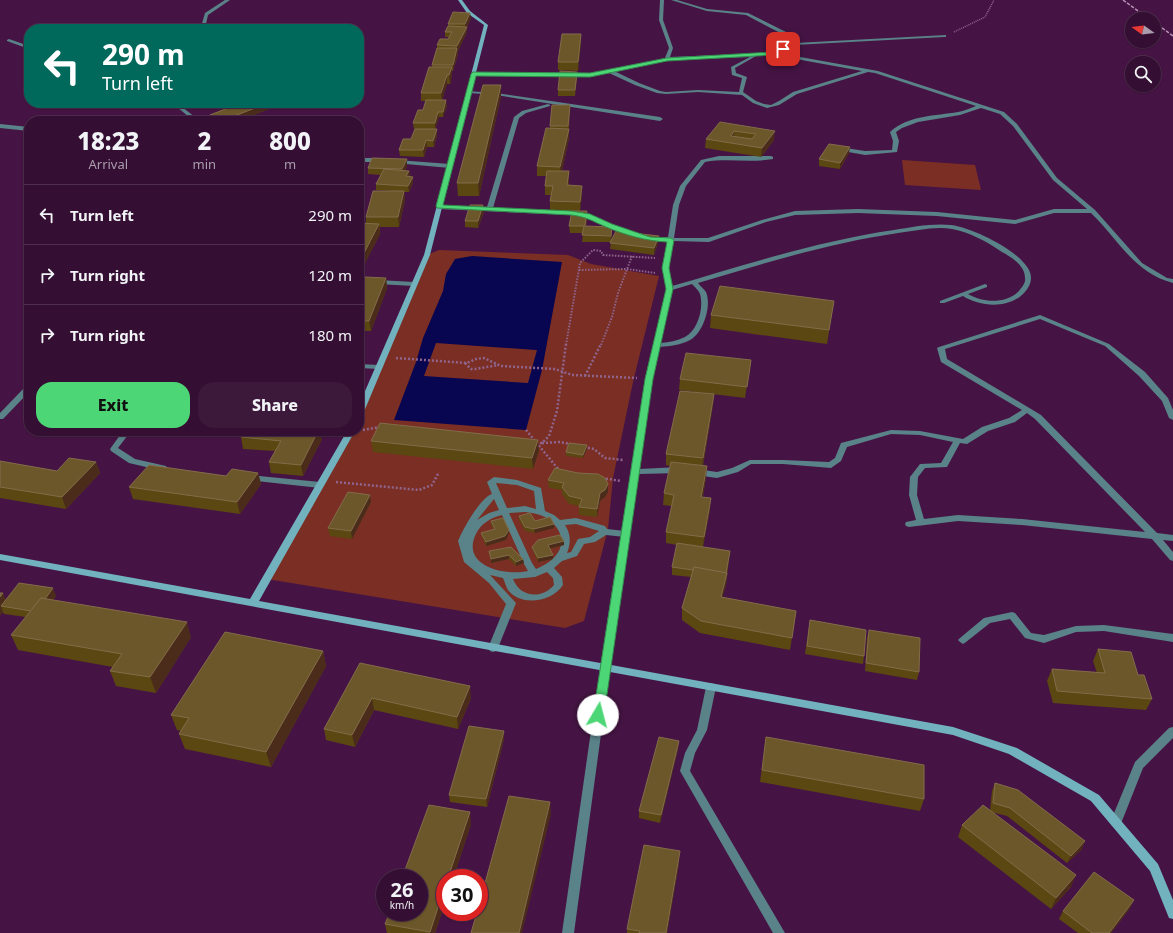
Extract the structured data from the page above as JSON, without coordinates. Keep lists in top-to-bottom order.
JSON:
{
  "north": "left",
  "page": {
    "turn": ["290 m", "Turn left"],
    "eta": [
      "18:23",
      "Arrival",
      "2",
      "min",
      "800",
      "m"
    ],
    "list": [
      {
        "name": "Turn left",
        "value": "290 m"
      },
      {
        "name": "Turn right",
        "value": "120 m"
      },
      {
        "name": "Turn right",
        "value": "180 m"
      }
    ],
    "buttons": ["Exit", "Share"],
    "speed": "26 km/h",
    "limit": "30"
  }
}
